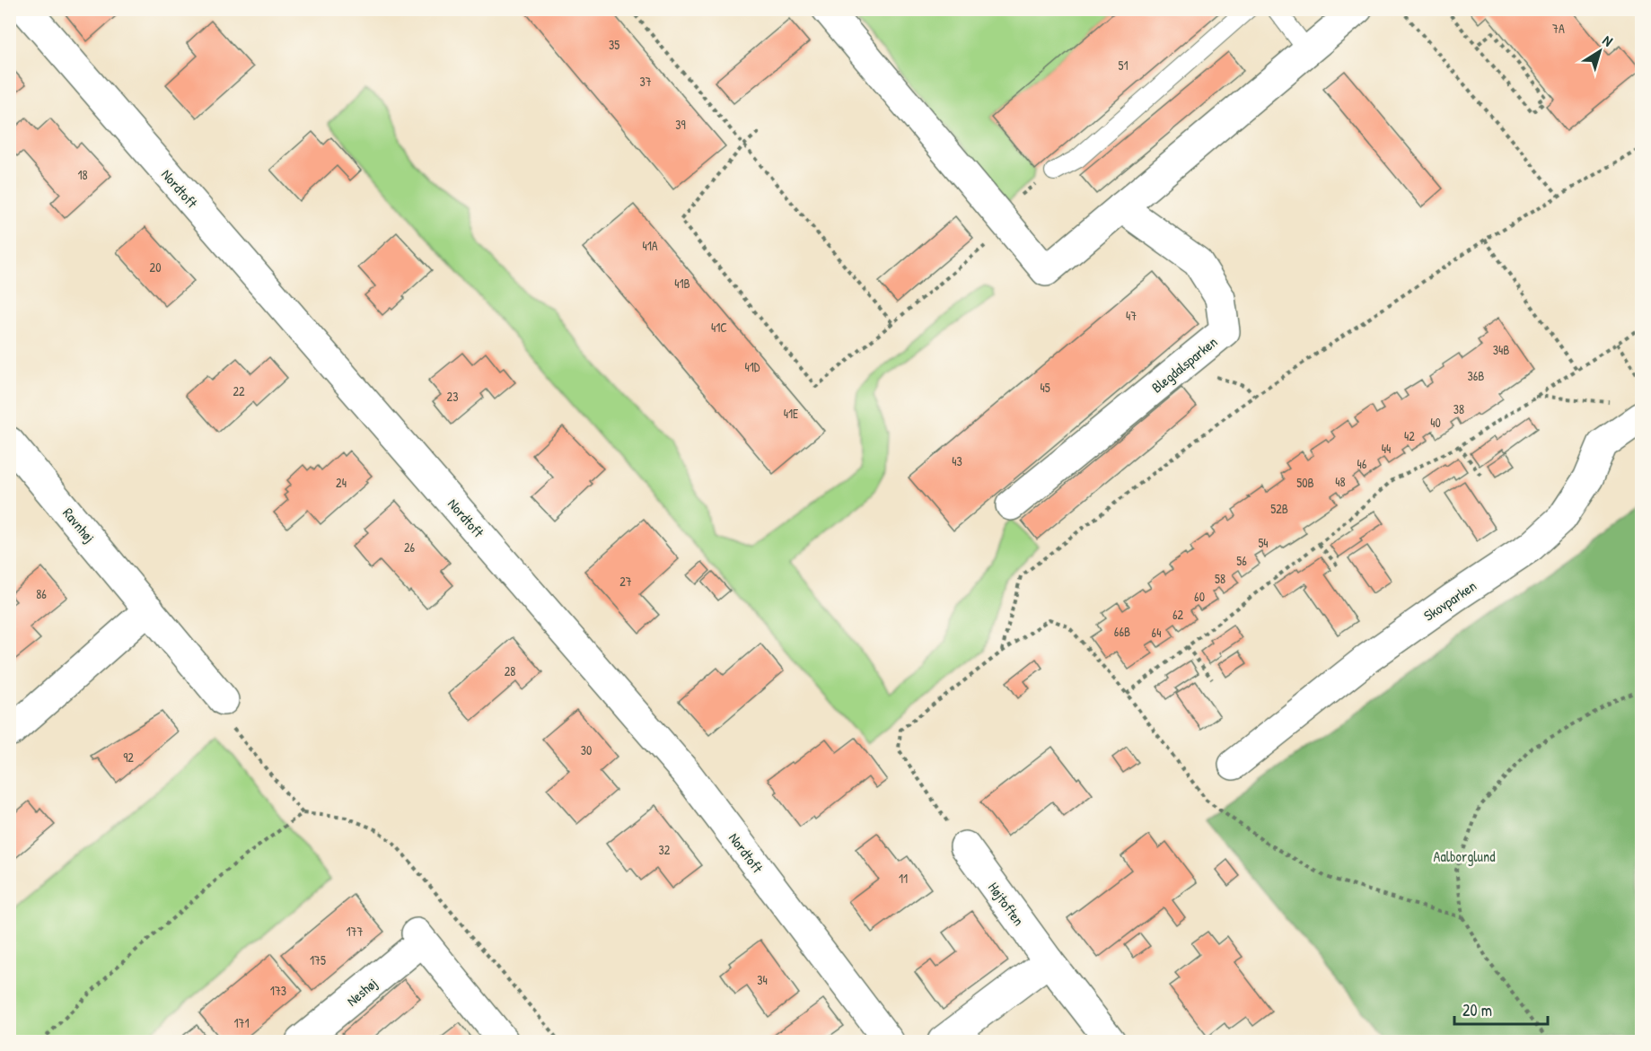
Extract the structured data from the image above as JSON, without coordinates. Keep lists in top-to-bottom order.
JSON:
{
  "streets": {
    "street": [
      "Nordtoft",
      "Blegdalsparken",
      "Ravnhøj",
      "Skovparken",
      "Højtoften",
      "Neshøj"
    ]
  },
  "parks": ["Aalborglund"],
  "house_numbers": [
    "7A",
    "35",
    "51",
    "37",
    "39",
    "18",
    "41A",
    "20",
    "41B",
    "47",
    "41C",
    "34B",
    "41D",
    "36B",
    "45",
    "22",
    "23",
    "38",
    "41E",
    "40",
    "42",
    "44",
    "43",
    "46",
    "48",
    "24",
    "50B",
    "52B",
    "54",
    "26",
    "56",
    "58",
    "27",
    "86",
    "60",
    "62",
    "66B",
    "64",
    "28",
    "30",
    "92",
    "32",
    "11",
    "177",
    "175",
    "34",
    "173",
    "171"
  ],
  "scale_bar": "20 m",
  "north": "top right"
}
